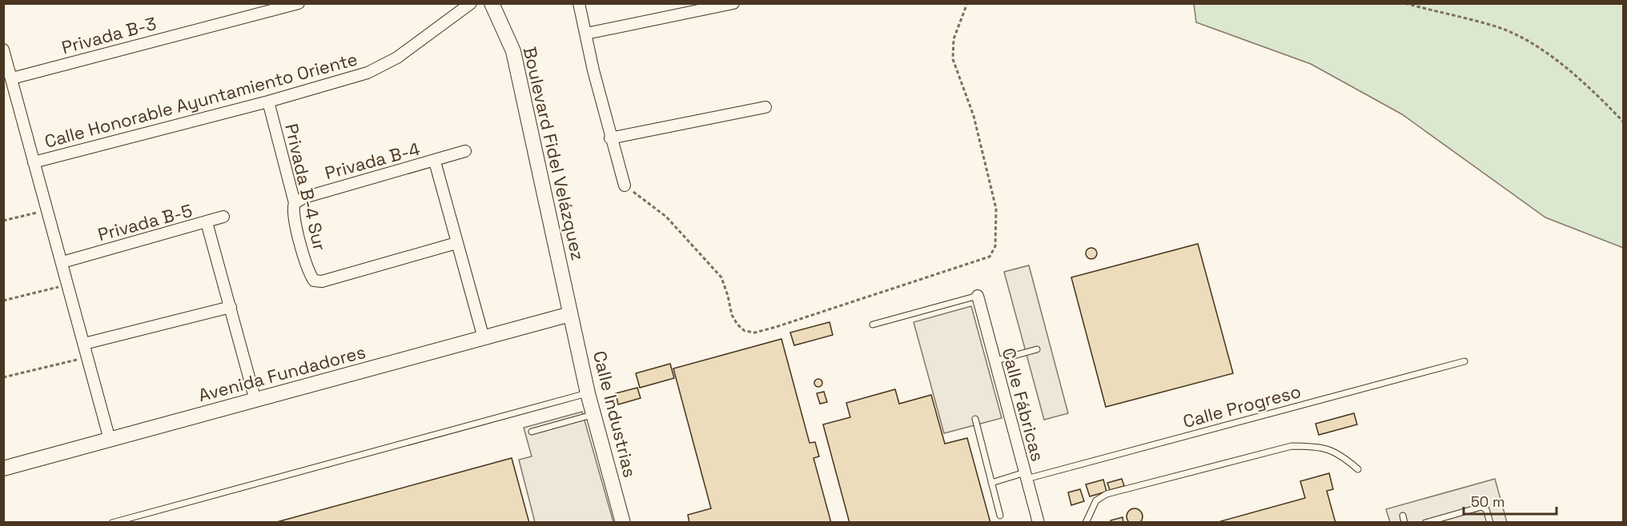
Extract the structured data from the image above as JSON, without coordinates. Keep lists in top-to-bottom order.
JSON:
{
  "streets": {
    "street": [
      "Privada B-3",
      "Calle Honorable Ayuntamiento Oriente",
      "Boulevard Fidel Velázquez",
      "Privada B-4",
      "Privada B-4 Sur",
      "Privada B-5",
      "Avenida Fundadores",
      "Calle Fábricas",
      "Calle Industrias"
    ],
    "lane": ["Calle Progreso"]
  },
  "crossings": [
    ["Calle Honorable Ayuntamiento Oriente", "Privada B-4 Sur"],
    ["Boulevard Fidel Velázquez", "Avenida Fundadores"],
    ["Boulevard Fidel Velázquez", "Calle Industrias"],
    ["Privada B-4", "Privada B-4 Sur"],
    ["Privada B-4", "Avenida Fundadores"],
    ["Privada B-5", "Avenida Fundadores"],
    ["Avenida Fundadores", "Calle Industrias"],
    ["Calle Fábricas", "Calle Progreso"]
  ],
  "scale_bar": "50 m"
}
